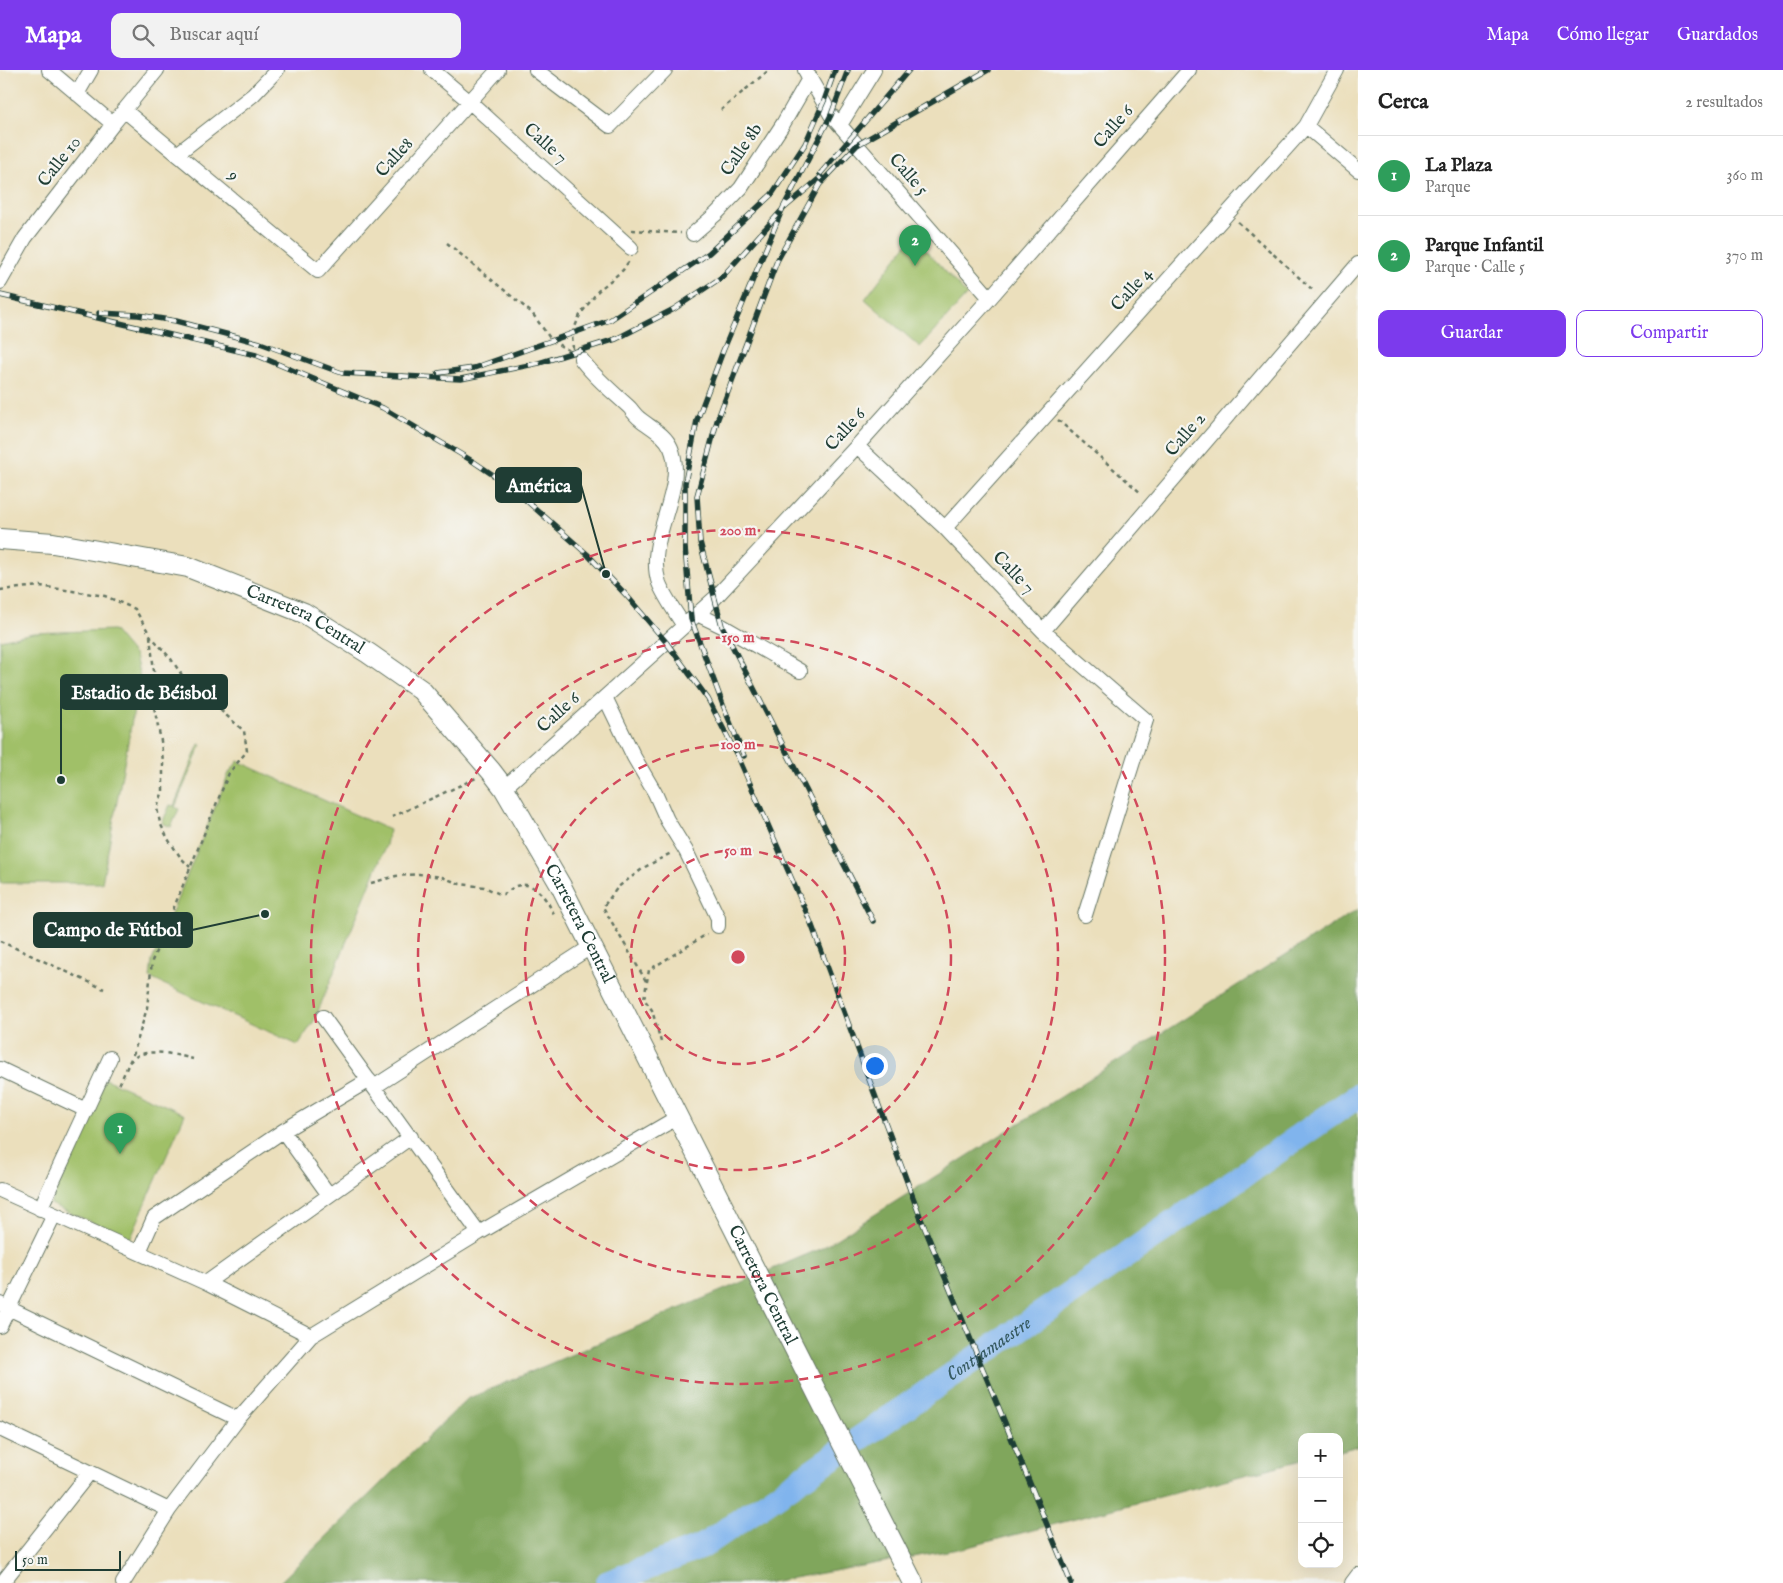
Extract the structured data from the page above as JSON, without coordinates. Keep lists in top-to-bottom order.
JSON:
{
  "streets": {
    "highway": ["Carretera Central"],
    "street": [
      "Calle 6",
      "Calle 7",
      "Calle 8b",
      "Calle8",
      "Calle 10",
      "Calle 5",
      "9",
      "Calle 4",
      "Calle 2"
    ]
  },
  "crossings": [
    ["Calle 6", "Calle 7"],
    ["Calle 6", "Calle 5"],
    ["Calle 6", "Carretera Central"],
    ["Calle 7", "Calle8"],
    ["Calle 7", "Calle 4"],
    ["Calle 7", "Calle 2"],
    ["Calle 8b", "Calle 5"],
    ["Calle8", "9"],
    ["Calle 10", "9"]
  ],
  "water": ["Contramaestre"],
  "places": ["América", "Estadio de Béisbol", "Campo de Fútbol"],
  "scale_bar": "50 m",
  "page": {
    "header": "Mapa",
    "search": "Buscar aquí",
    "nav": ["Mapa", "Cómo llegar", "Guardados"],
    "heading": ["Cerca", "2 resultados"],
    "list": [
      {
        "mark": "1",
        "name": "La Plaza",
        "note": "Parque",
        "value": "360 m"
      },
      {
        "mark": "2",
        "name": "Parque Infantil",
        "note": "Parque · Calle 5",
        "value": "370 m"
      }
    ],
    "pins": ["2", "1"],
    "buttons": ["Guardar", "Compartir"],
    "map_buttons": ["+", "−"],
    "scale": "50 m"
  },
  "rings": [
    "200 m",
    "150 m",
    "100 m",
    "50 m"
  ]
}
